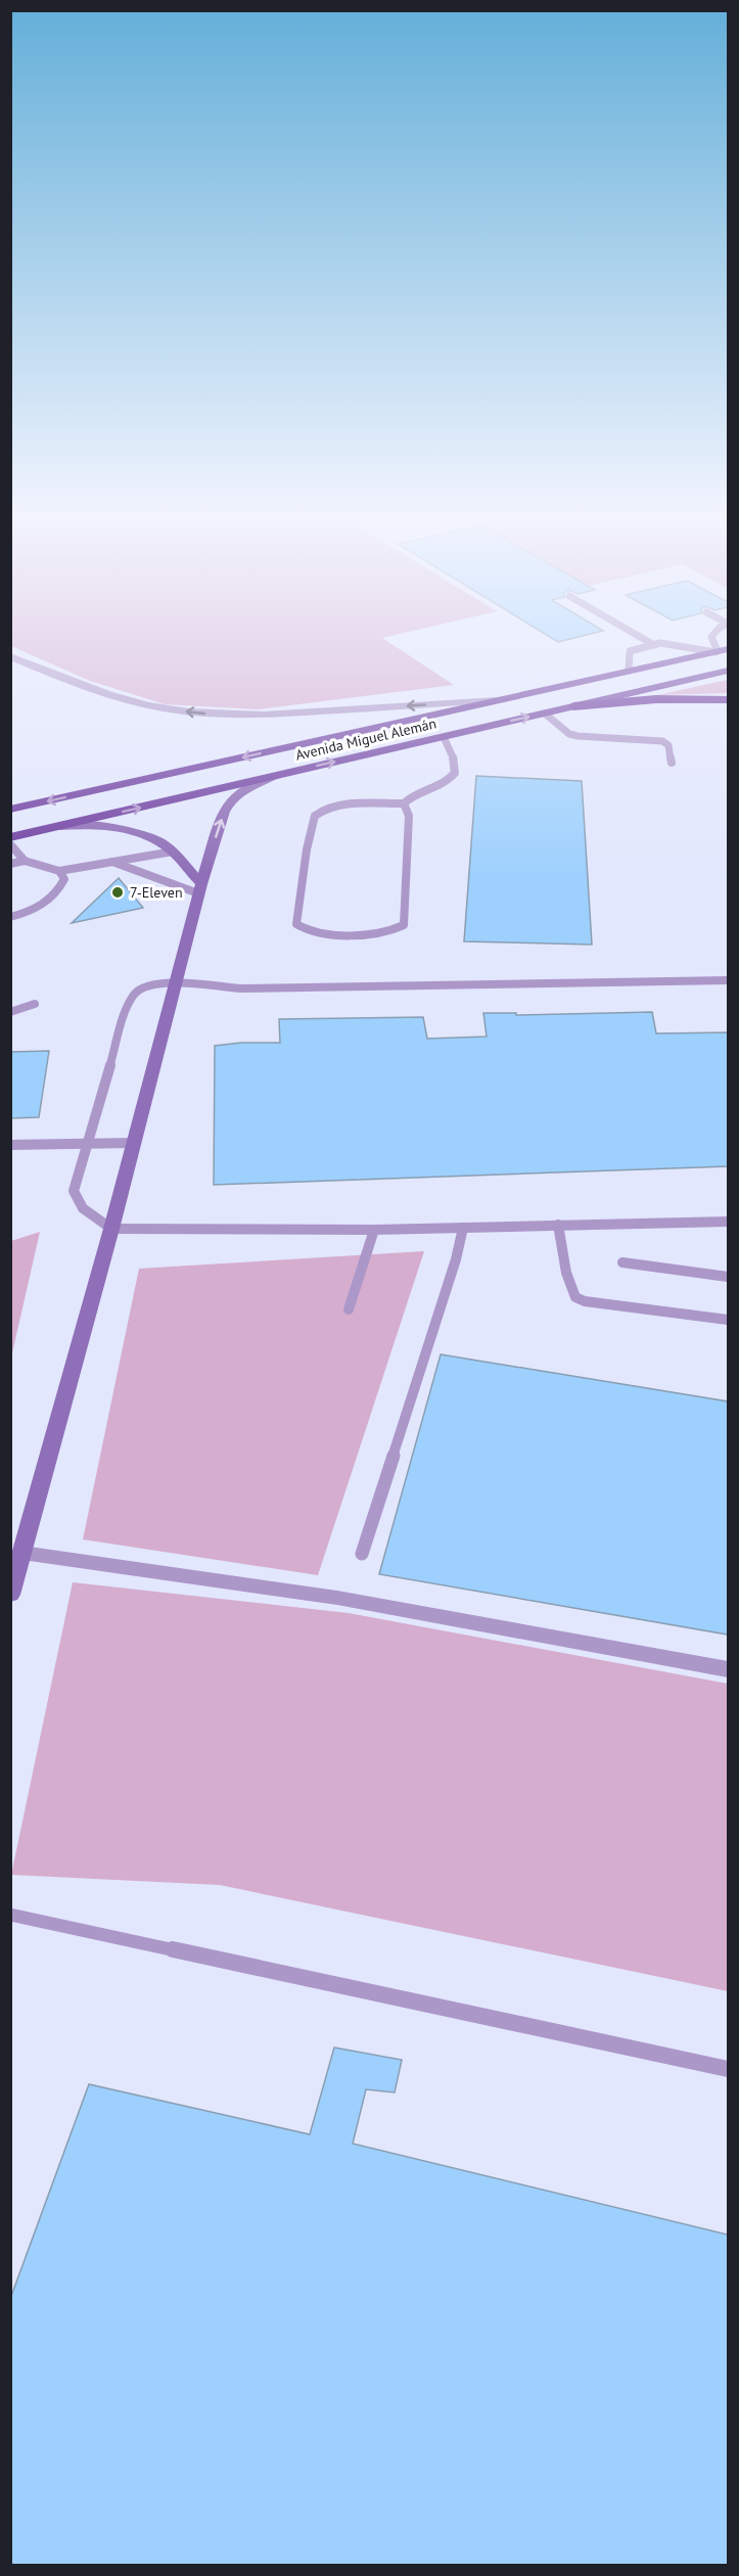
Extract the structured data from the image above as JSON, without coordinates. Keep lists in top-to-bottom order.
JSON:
{
  "streets": {
    "highway": ["Avenida Miguel Alemán"]
  },
  "places": ["7-Eleven"]
}
